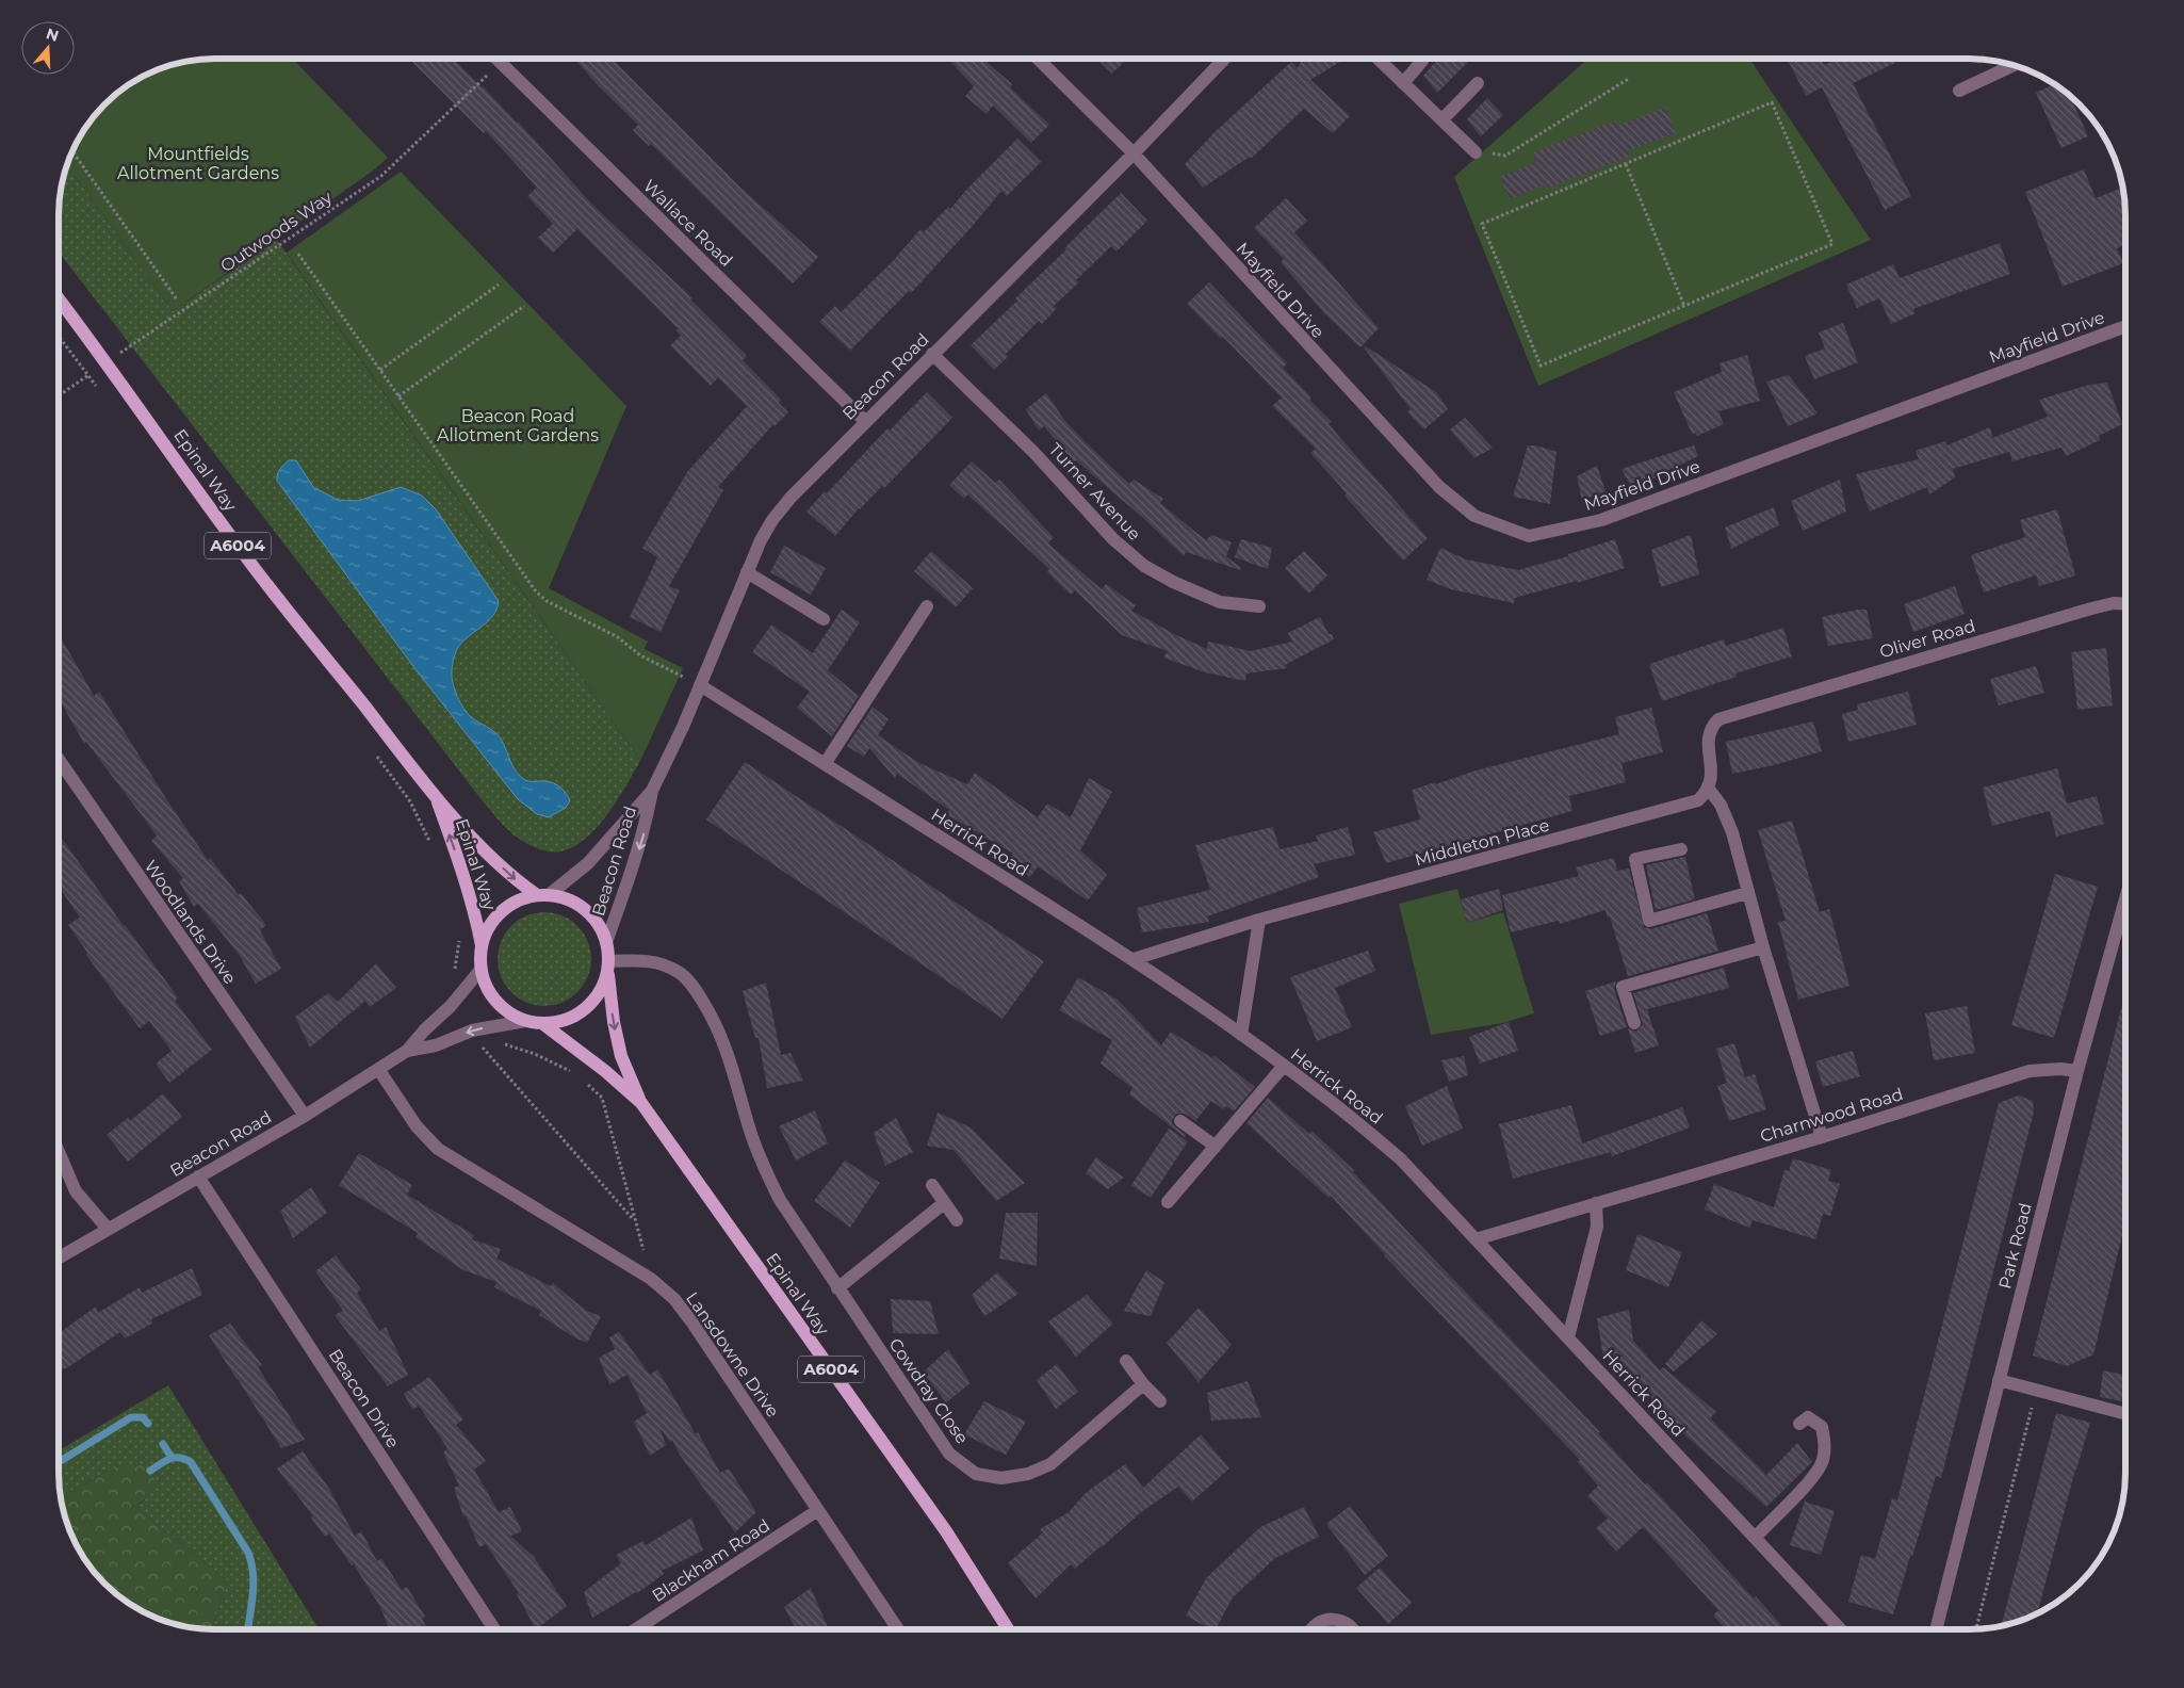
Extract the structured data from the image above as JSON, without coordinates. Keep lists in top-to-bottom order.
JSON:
{
  "streets": {
    "main road": ["Epinal Way", "A6004"],
    "street": [
      "Wallace Road",
      "Mayfield Drive",
      "Beacon Road",
      "Turner Avenue",
      "Oliver Road",
      "Herrick Road",
      "Middleton Place",
      "Woodlands Drive",
      "Charnwood Road",
      "Park Road",
      "Lansdowne Drive",
      "Cowdray Close",
      "Beacon Drive",
      "Blackham Road"
    ],
    "path": ["Outwoods Way"]
  },
  "crossings": [
    ["Wallace Road", "Outwoods Way"],
    ["Wallace Road", "Beacon Road"],
    ["Outwoods Way", "Epinal Way"],
    ["Mayfield Drive", "Beacon Road"],
    ["Beacon Road", "Epinal Way"],
    ["Beacon Road", "Turner Avenue"],
    ["Beacon Road", "Herrick Road"],
    ["Beacon Road", "Woodlands Drive"],
    ["Beacon Road", "Lansdowne Drive"],
    ["Beacon Road", "Cowdray Close"],
    ["Beacon Road", "Beacon Drive"],
    ["Epinal Way", "Cowdray Close"],
    ["Oliver Road", "Middleton Place"],
    ["Herrick Road", "Middleton Place"],
    ["Herrick Road", "Charnwood Road"],
    ["Charnwood Road", "Park Road"],
    ["Lansdowne Drive", "Blackham Road"]
  ],
  "parks": ["Mountfields Allotment Gardens", "Beacon Road Allotment Gardens"],
  "north": "top"
}
